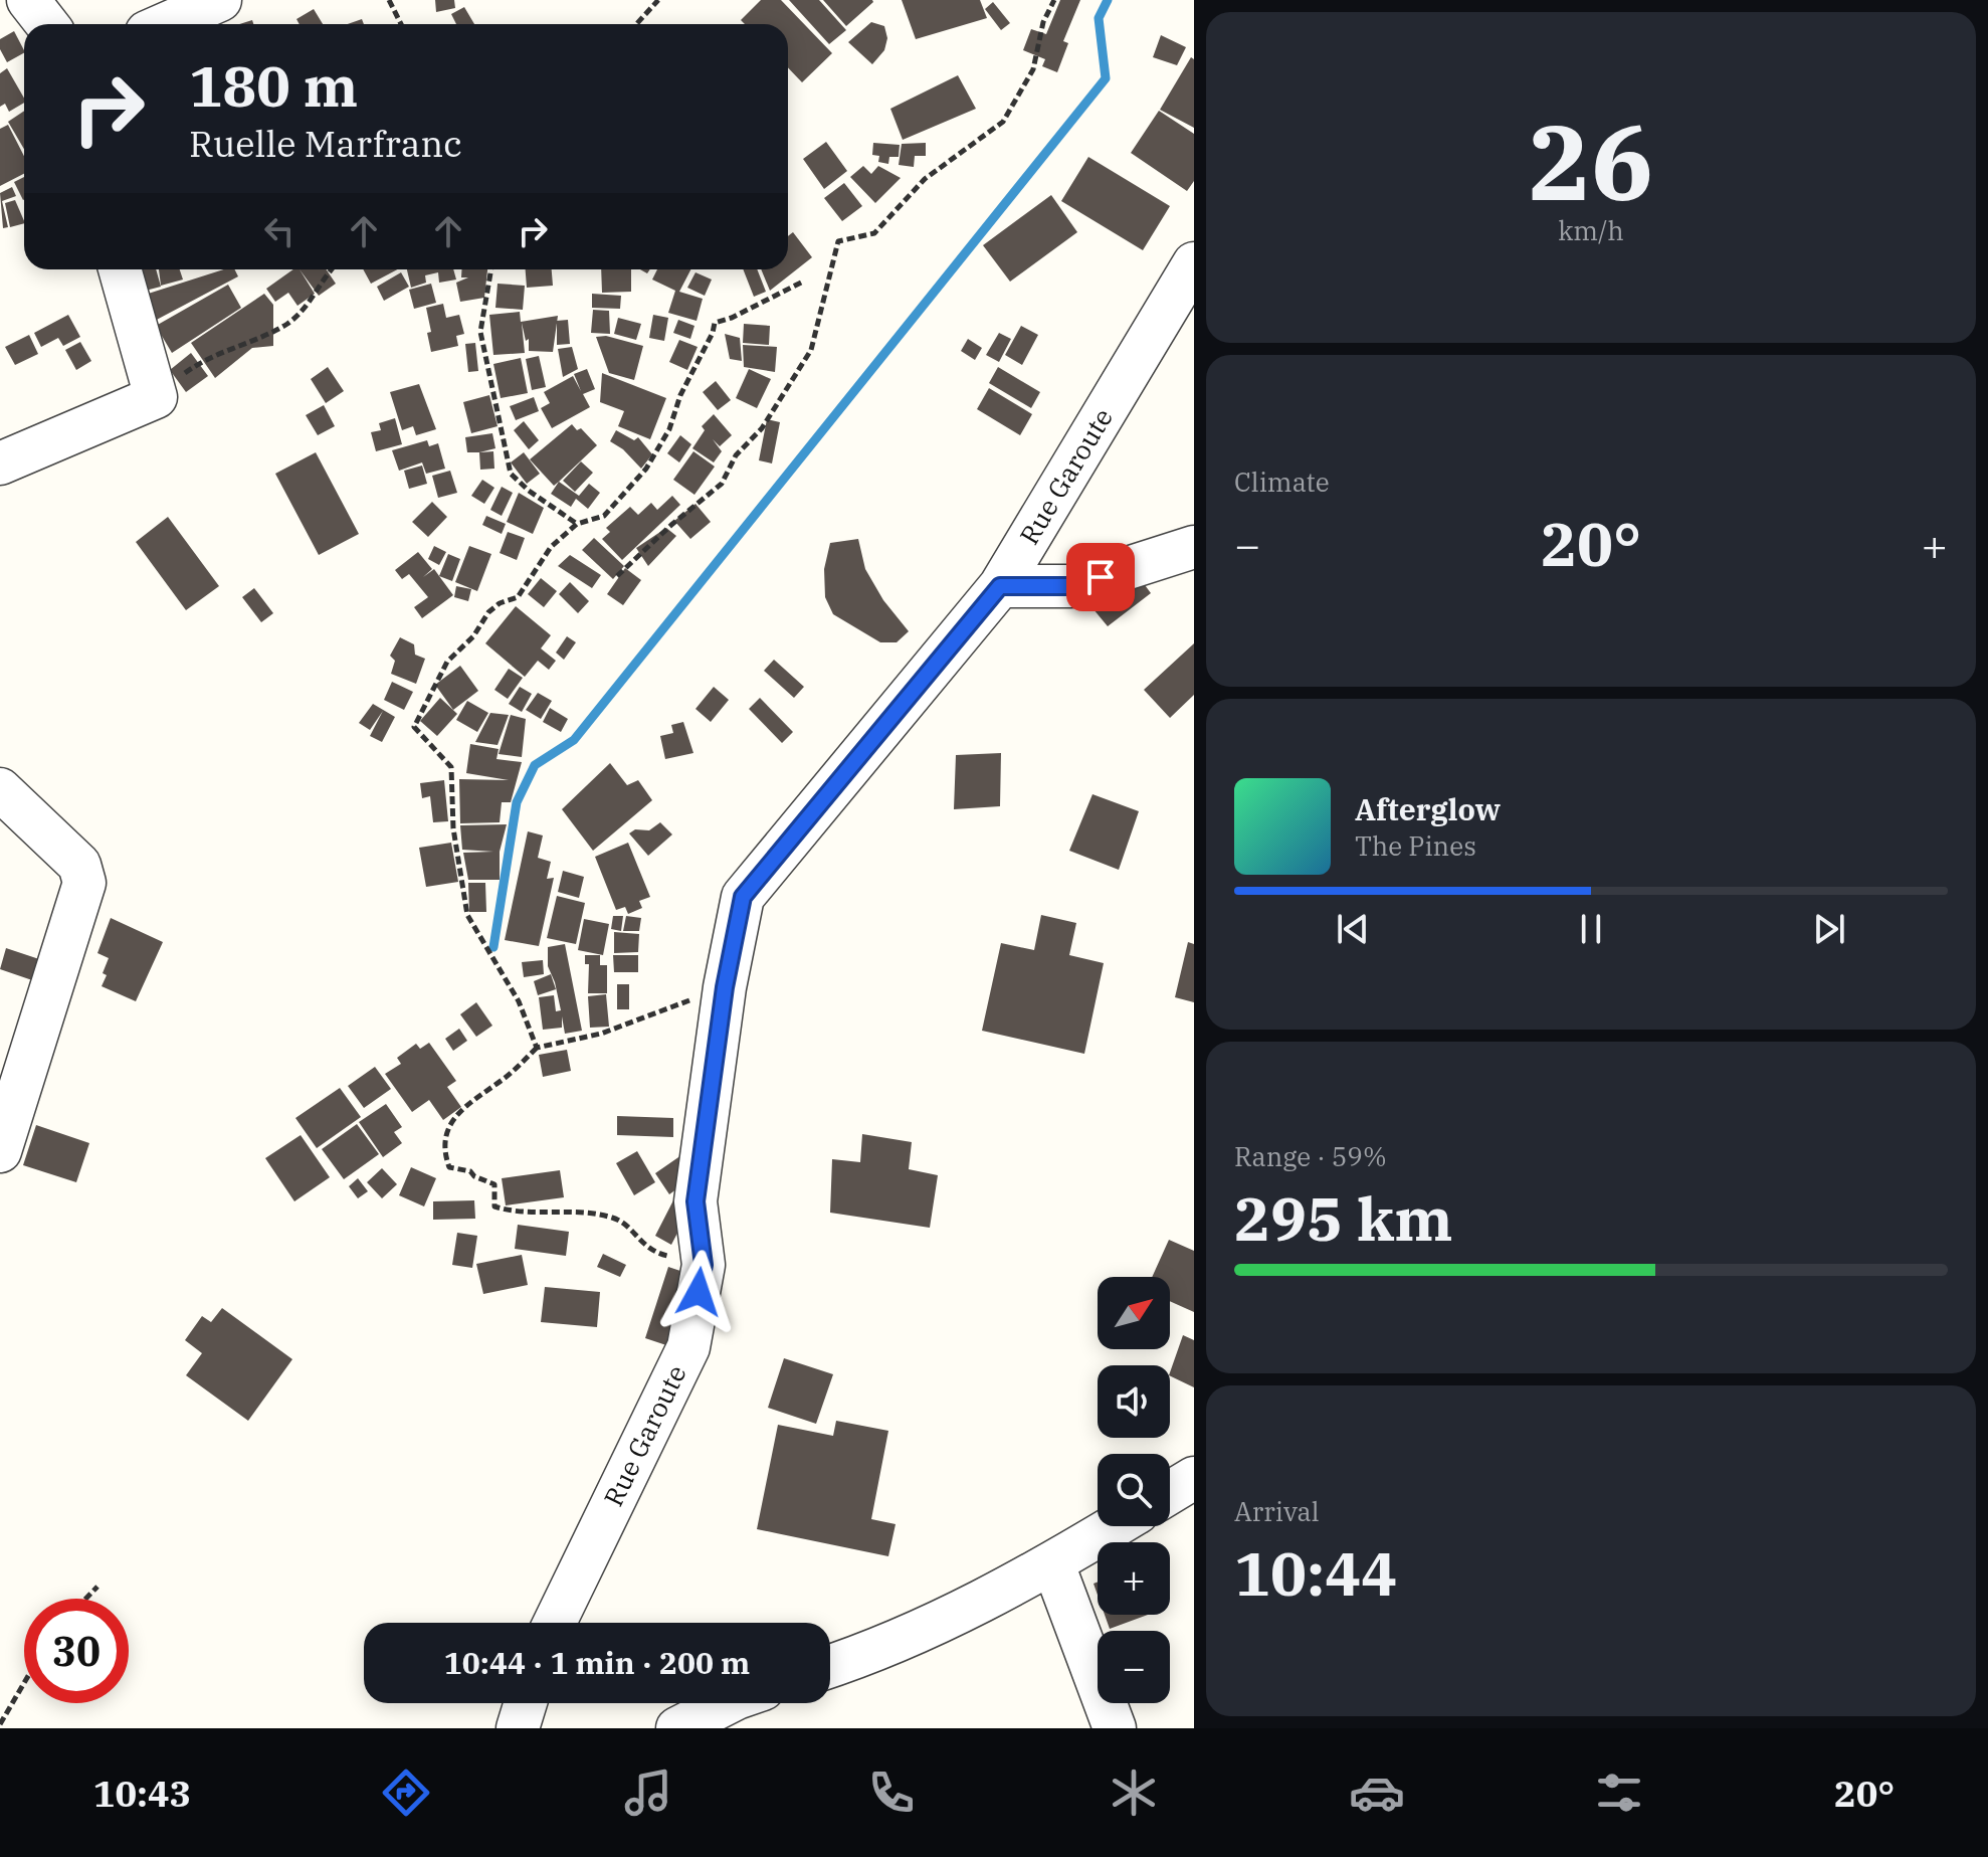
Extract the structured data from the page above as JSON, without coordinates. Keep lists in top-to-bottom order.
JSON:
{
  "streets": {
    "street": ["Rue Garoute"]
  },
  "north": "top right",
  "page": {
    "tile": [
      ["26", "km/h"],
      "Climate",
      ["Range · 59%", "295 km"],
      ["Arrival", "10:44"]
    ],
    "turn": ["180 m", "Ruelle Marfranc"],
    "heat": ["−", "20°", "+"],
    "song": ["Afterglow", "The Pines"],
    "map_buttons": ["+", "−"],
    "limit": "30",
    "trip": "10:44 · 1 min · 200 m",
    "tabs": ["10:43", "20°"]
  }
}
